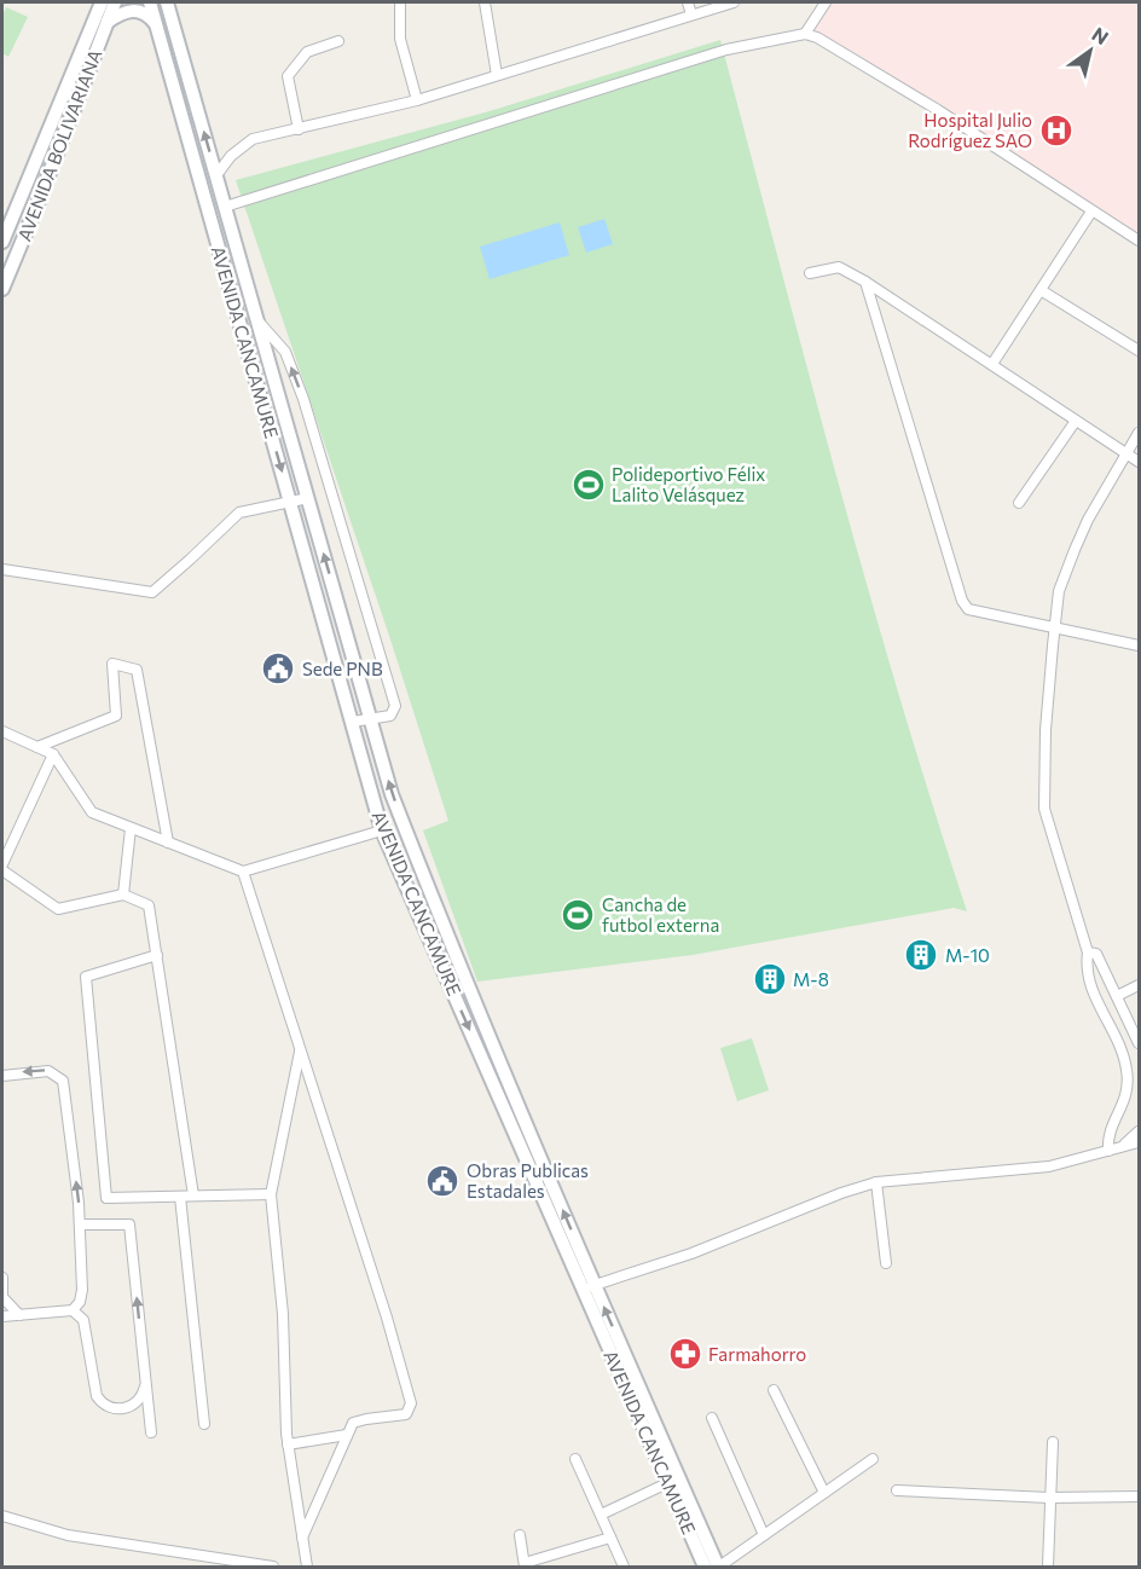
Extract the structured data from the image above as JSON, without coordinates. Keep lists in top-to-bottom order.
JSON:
{
  "streets": {
    "main road": ["AVENIDA BOLIVARIANA", "AVENIDA CANCAMURE"]
  },
  "places": {
    "hospital": ["Hospital Julio Rodríguez SAO"],
    "sports": ["Polideportivo Félix Lalito Velásquez", "Cancha de futbol externa"],
    "public building": ["Sede PNB", "Obras Publicas Estadales"],
    "building": ["M-10", "M-8"],
    "pharmacy": ["Farmahorro"]
  },
  "north": "top right"
}
